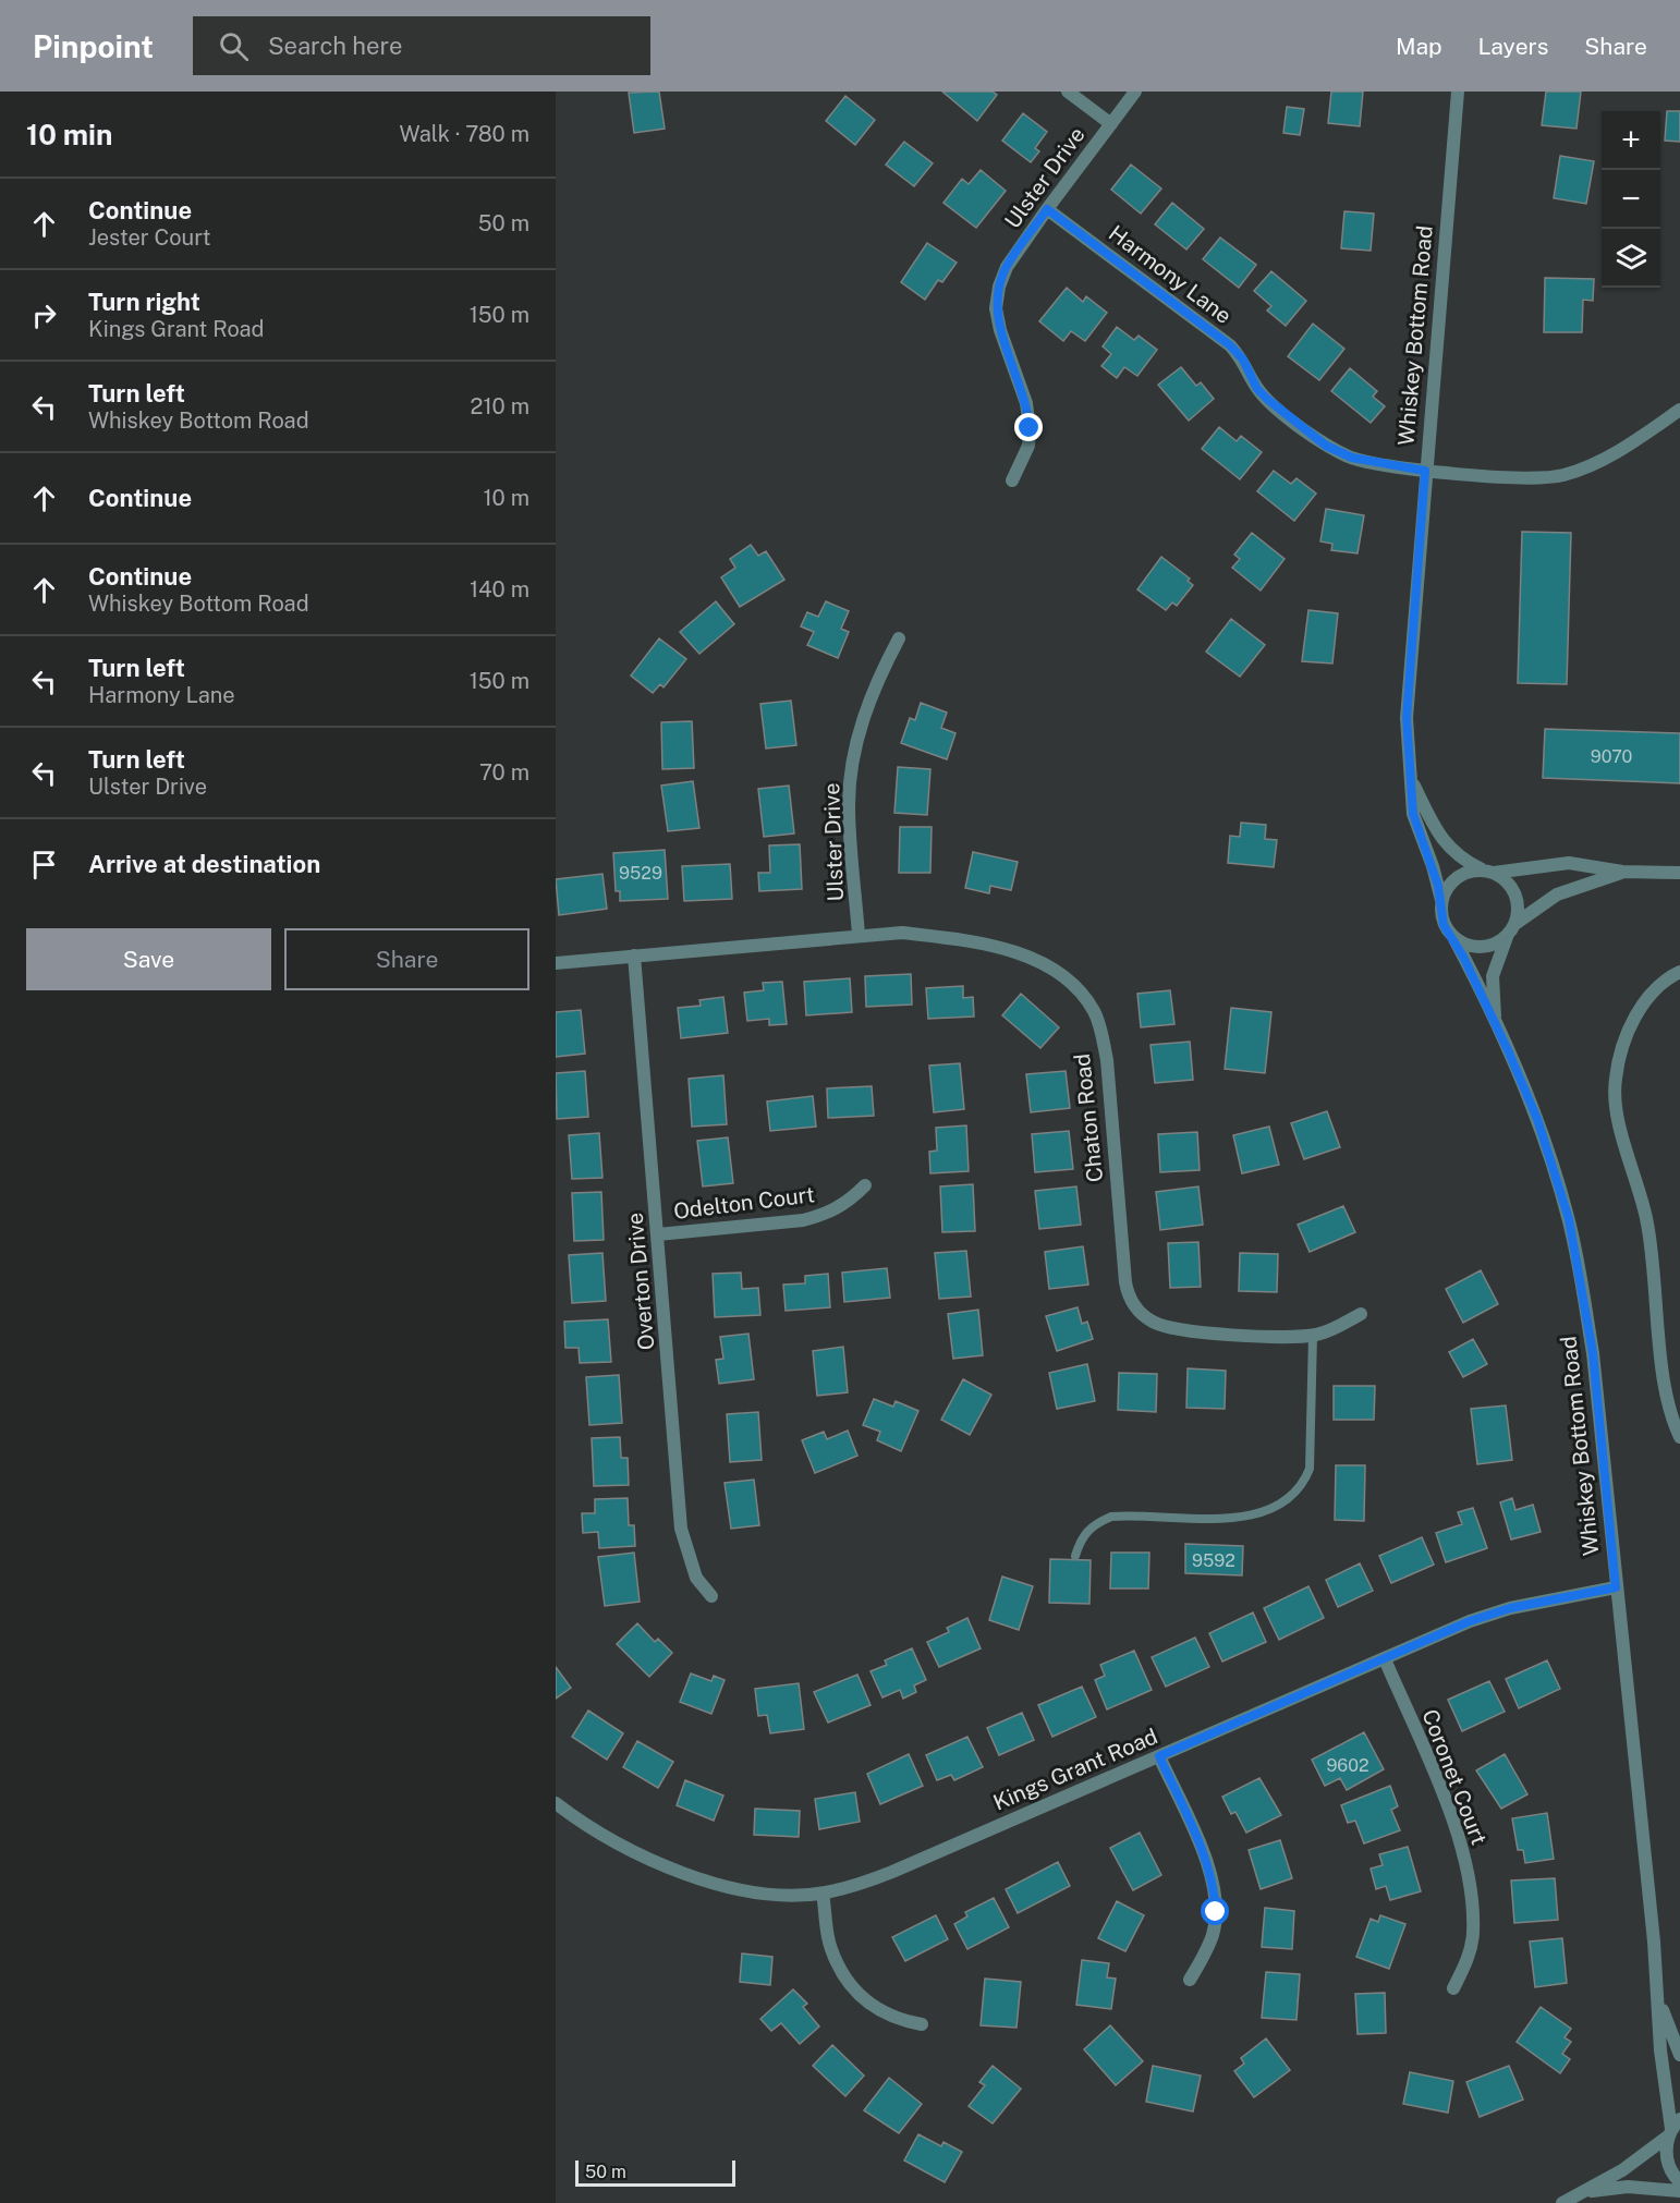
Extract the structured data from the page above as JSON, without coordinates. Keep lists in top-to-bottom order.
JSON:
{
  "streets": {
    "street": [
      "Ulster Drive",
      "Harmony Lane",
      "Whiskey Bottom Road",
      "Chaton Road",
      "Odelton Court",
      "Overton Drive",
      "Kings Grant Road",
      "Coronet Court"
    ]
  },
  "crossings": [
    ["Ulster Drive", "Harmony Lane"],
    ["Ulster Drive", "Chaton Road"],
    ["Harmony Lane", "Whiskey Bottom Road"],
    ["Whiskey Bottom Road", "Kings Grant Road"],
    ["Chaton Road", "Overton Drive"],
    ["Odelton Court", "Overton Drive"],
    ["Kings Grant Road", "Coronet Court"]
  ],
  "house_numbers": [
    "9070",
    "9529",
    "9592",
    "9602"
  ],
  "scale_bar": "50 m",
  "page": {
    "header": "Pinpoint",
    "search": "Search here",
    "nav": ["Map", "Layers", "Share"],
    "heading": ["10 min", "Walk · 780 m"],
    "map_buttons": ["+", "−"],
    "list": [
      ["Continue", "Jester Court", "50 m"],
      ["Turn right", "Kings Grant Road", "150 m"],
      ["Turn left", "Whiskey Bottom Road", "210 m"],
      ["Continue", "10 m"],
      ["Continue", "Whiskey Bottom Road", "140 m"],
      ["Turn left", "Harmony Lane", "150 m"],
      ["Turn left", "Ulster Drive", "70 m"],
      "Arrive at destination"
    ],
    "buttons": ["Save", "Share"],
    "scale": "50 m"
  }
}
